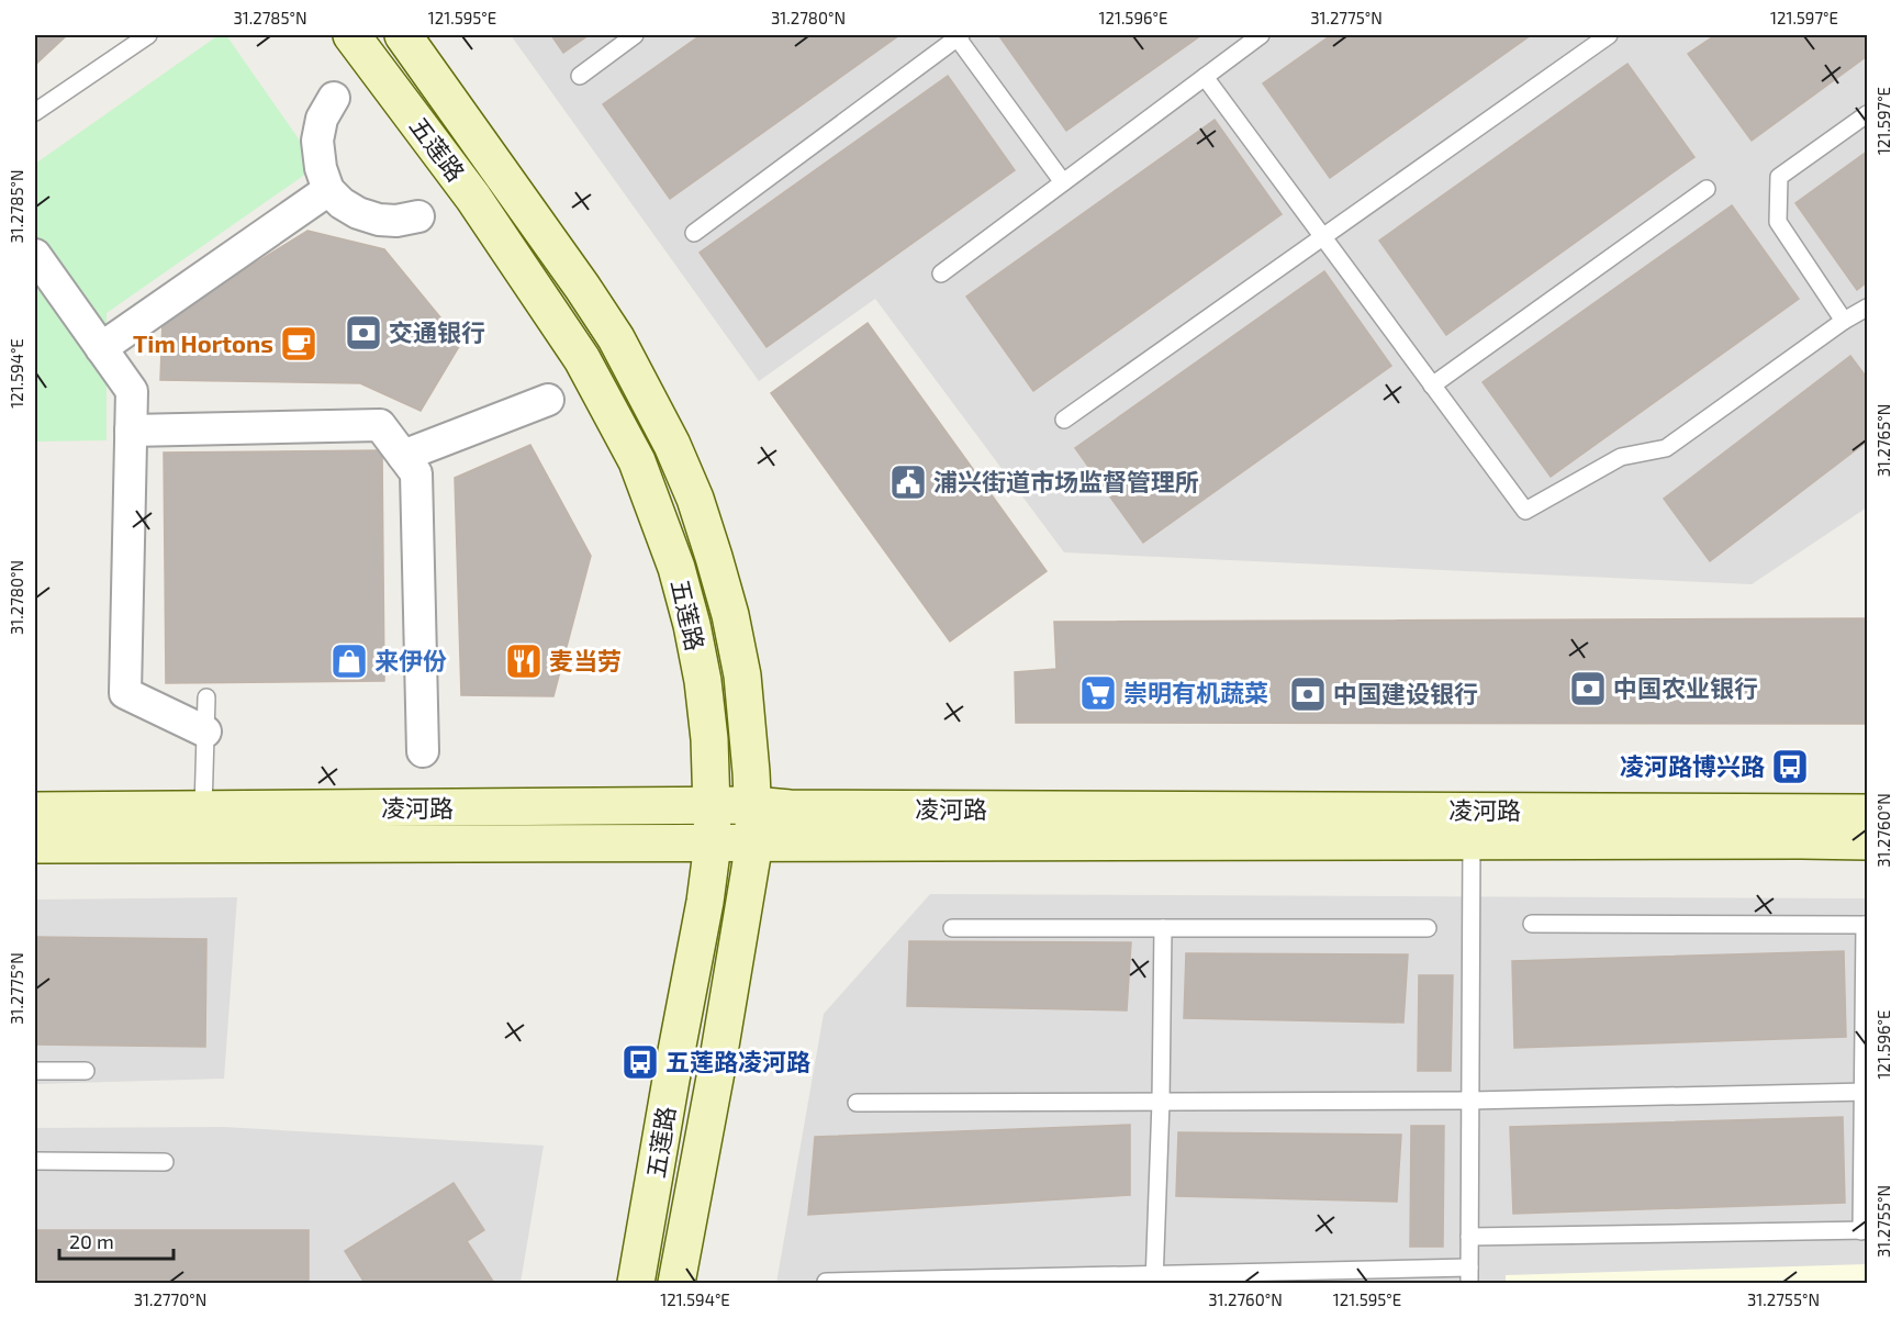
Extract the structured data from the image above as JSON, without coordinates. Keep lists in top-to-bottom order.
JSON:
{
  "streets": {
    "street": ["五莲路", "凌河路"]
  },
  "crossings": [
    ["五莲路", "凌河路"]
  ],
  "places": {
    "bank": ["交通银行", "中国农业银行", "中国建设银行"],
    "cafe": ["Tim Hortons"],
    "public building": ["浦兴街道市场监督管理所"],
    "shop": ["来伊份"],
    "restaurant": ["麦当劳"],
    "supermarket": ["崇明有机蔬菜"],
    "bus stop": ["凌河路博兴路", "五莲路凌河路"]
  },
  "scale_bar": "20 m",
  "coordinates": [
    "31.2785°N",
    "121.595°E",
    "31.2780°N",
    "121.596°E",
    "31.2775°N",
    "121.597°E",
    "121.594°E",
    "31.2765°N",
    "31.2760°N",
    "31.2755°N",
    "31.2770°N"
  ]
}
